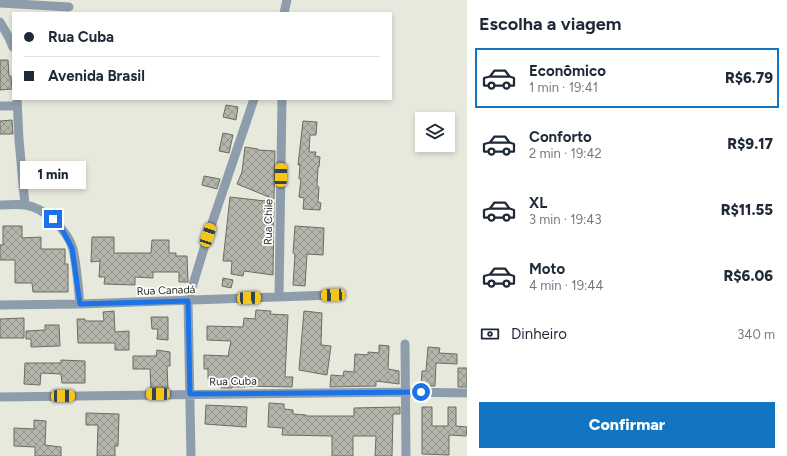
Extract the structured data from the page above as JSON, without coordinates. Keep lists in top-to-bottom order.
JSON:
{
  "streets": {
    "street": ["Rua Chile", "Rua Canadá", "Rua Cuba"]
  },
  "crossings": [
    ["Rua Chile", "Rua Canadá"]
  ],
  "page": {
    "heading": "Escolha a viagem",
    "banner": ["Rua Cuba", "Avenida Brasil"],
    "list": [
      {
        "name": "Econômico",
        "note": "1 min · 19:41",
        "value": "R$6.79"
      },
      {
        "name": "Conforto",
        "note": "2 min · 19:42",
        "value": "R$9.17"
      },
      {
        "name": "XL",
        "note": "3 min · 19:43",
        "value": "R$11.55"
      },
      {
        "name": "Moto",
        "note": "4 min · 19:44",
        "value": "R$6.06"
      }
    ],
    "bubble": "1 min",
    "pay": ["Dinheiro", "340 m"],
    "buttons": "Confirmar"
  }
}
